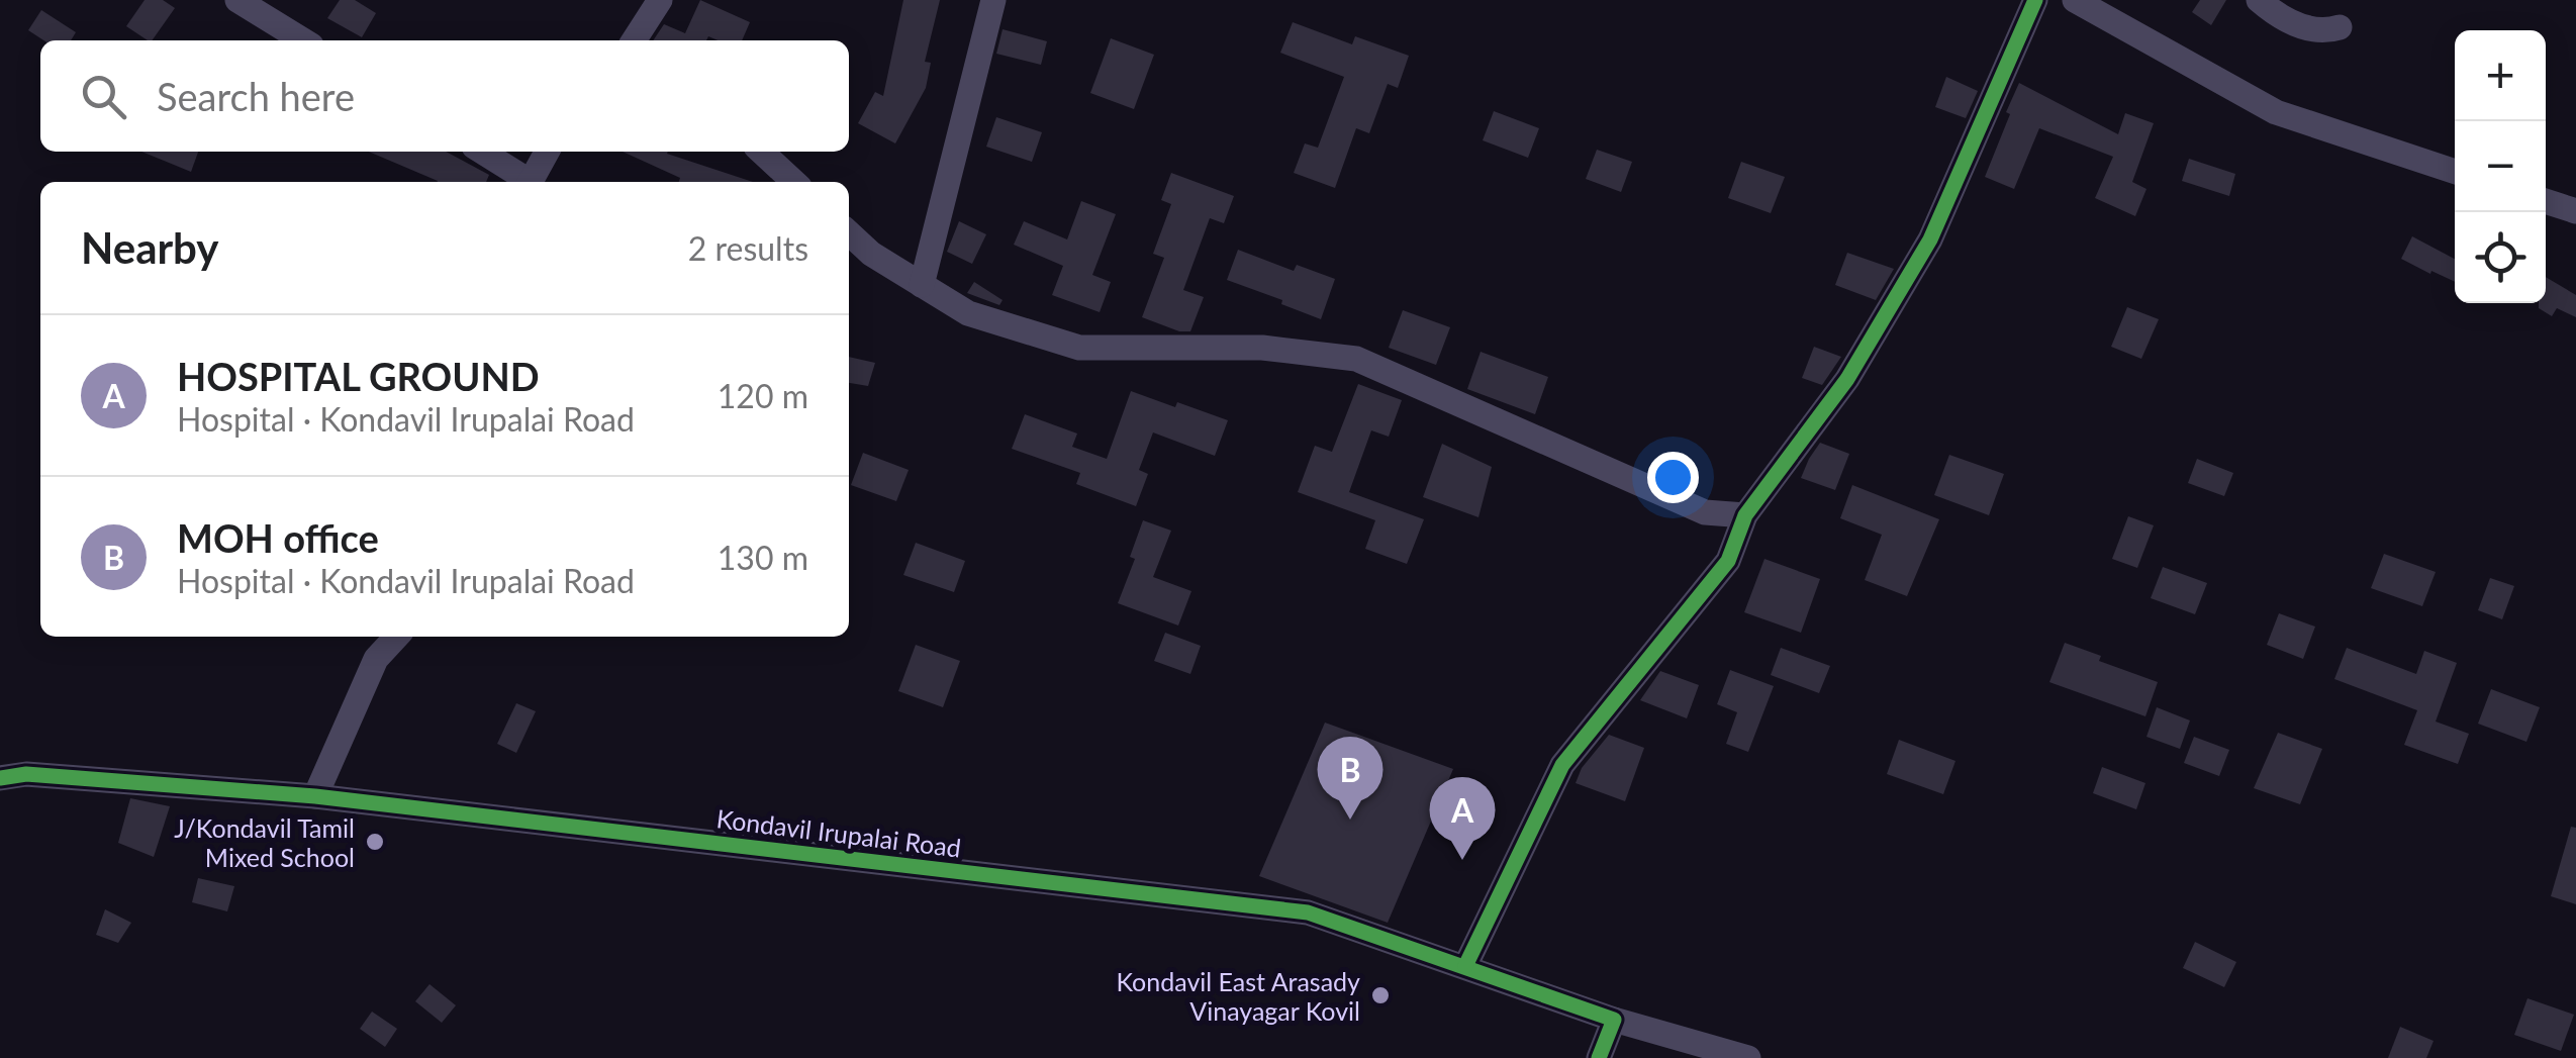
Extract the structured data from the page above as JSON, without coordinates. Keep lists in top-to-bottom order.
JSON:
{
  "streets": {
    "street": ["Kondavil Irupalai Road"]
  },
  "places": ["J/Kondavil Tamil Mixed School", "Kondavil East Arasady Vinayagar Kovil"],
  "page": {
    "map_buttons": ["+", "−"],
    "search": "Search here",
    "heading": ["Nearby", "2 results"],
    "list": [
      {
        "mark": "A",
        "name": "HOSPITAL GROUND",
        "note": "Hospital · Kondavil Irupalai Road",
        "value": "120 m"
      },
      {
        "mark": "B",
        "name": "MOH office",
        "note": "Hospital · Kondavil Irupalai Road",
        "value": "130 m"
      }
    ],
    "pins": ["B", "A"]
  }
}
